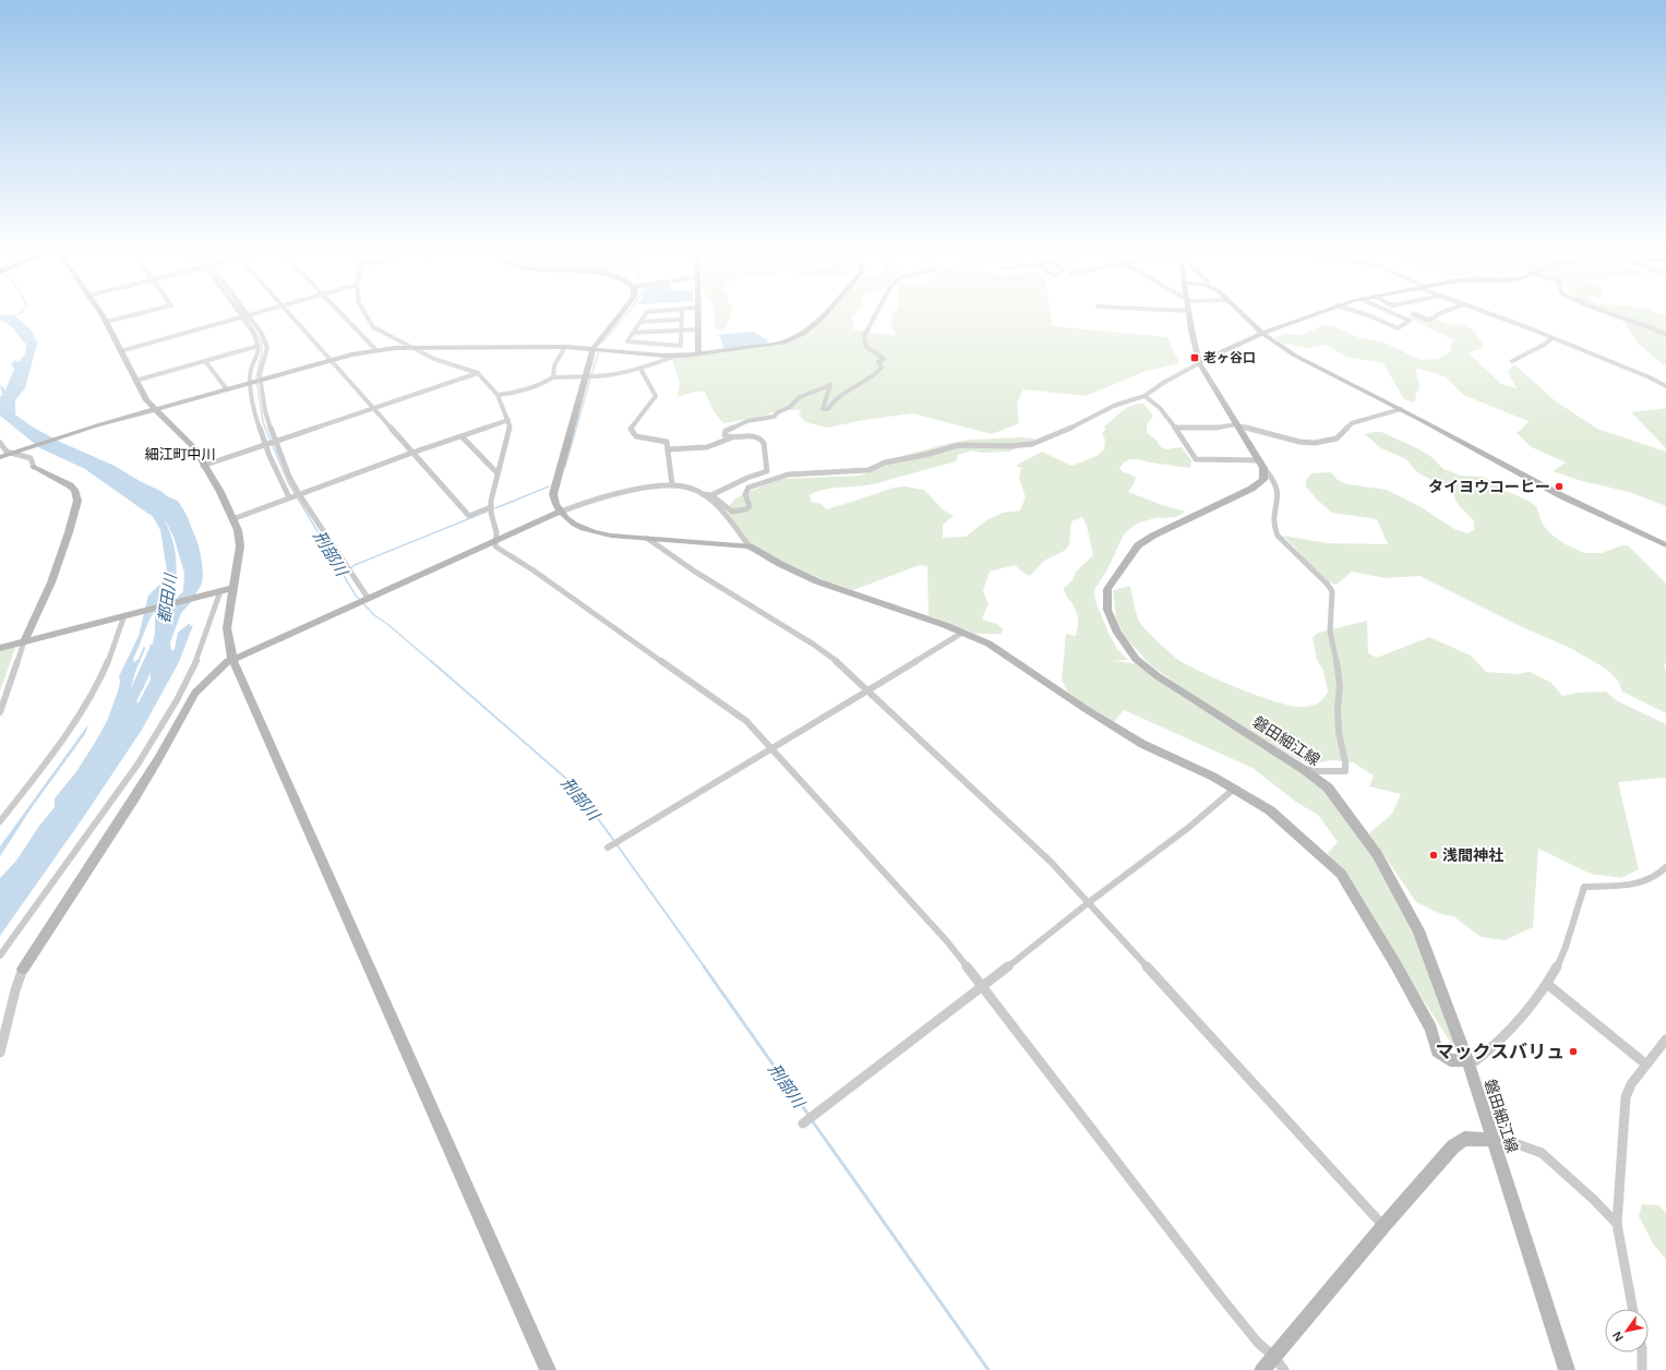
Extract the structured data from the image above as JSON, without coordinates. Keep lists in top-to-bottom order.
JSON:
{
  "streets": {
    "street": ["磐田細江線"]
  },
  "districts": ["細江町中川"],
  "water": ["刑部川", "都田川"],
  "places": {
    "transit": ["老ヶ谷口"],
    "other": ["タイヨウコーヒー", "浅間神社", "マックスバリュ"]
  },
  "north": "bottom left"
}
